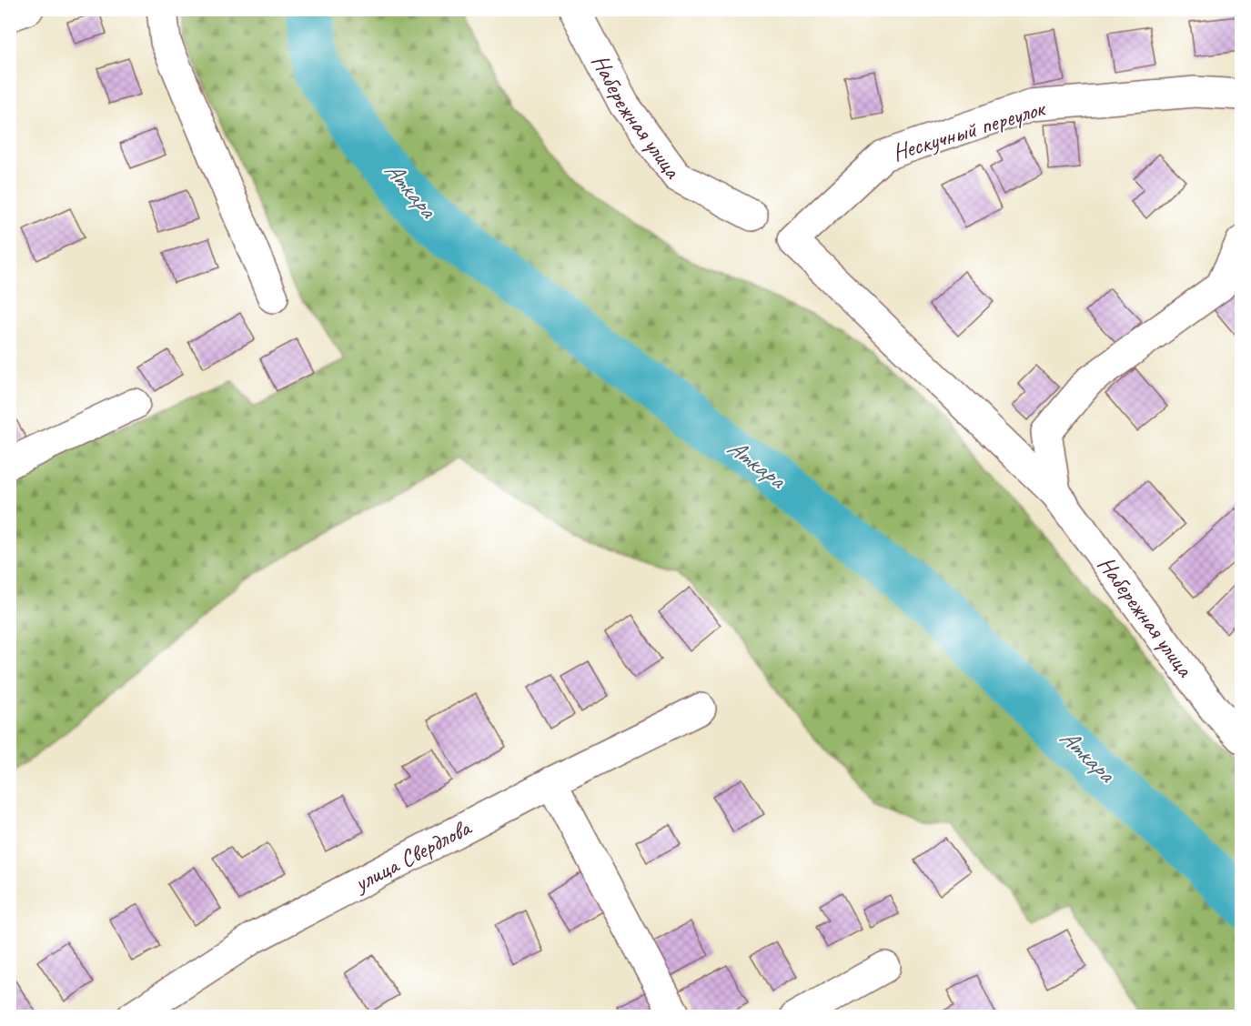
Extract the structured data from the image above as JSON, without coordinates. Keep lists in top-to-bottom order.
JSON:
{
  "streets": {
    "street": ["Набережная улица", "Нескучный переулок", "улица Свердлова"]
  },
  "crossings": [
    ["Набережная улица", "Нескучный переулок"]
  ],
  "water": ["Аткара"]
}
